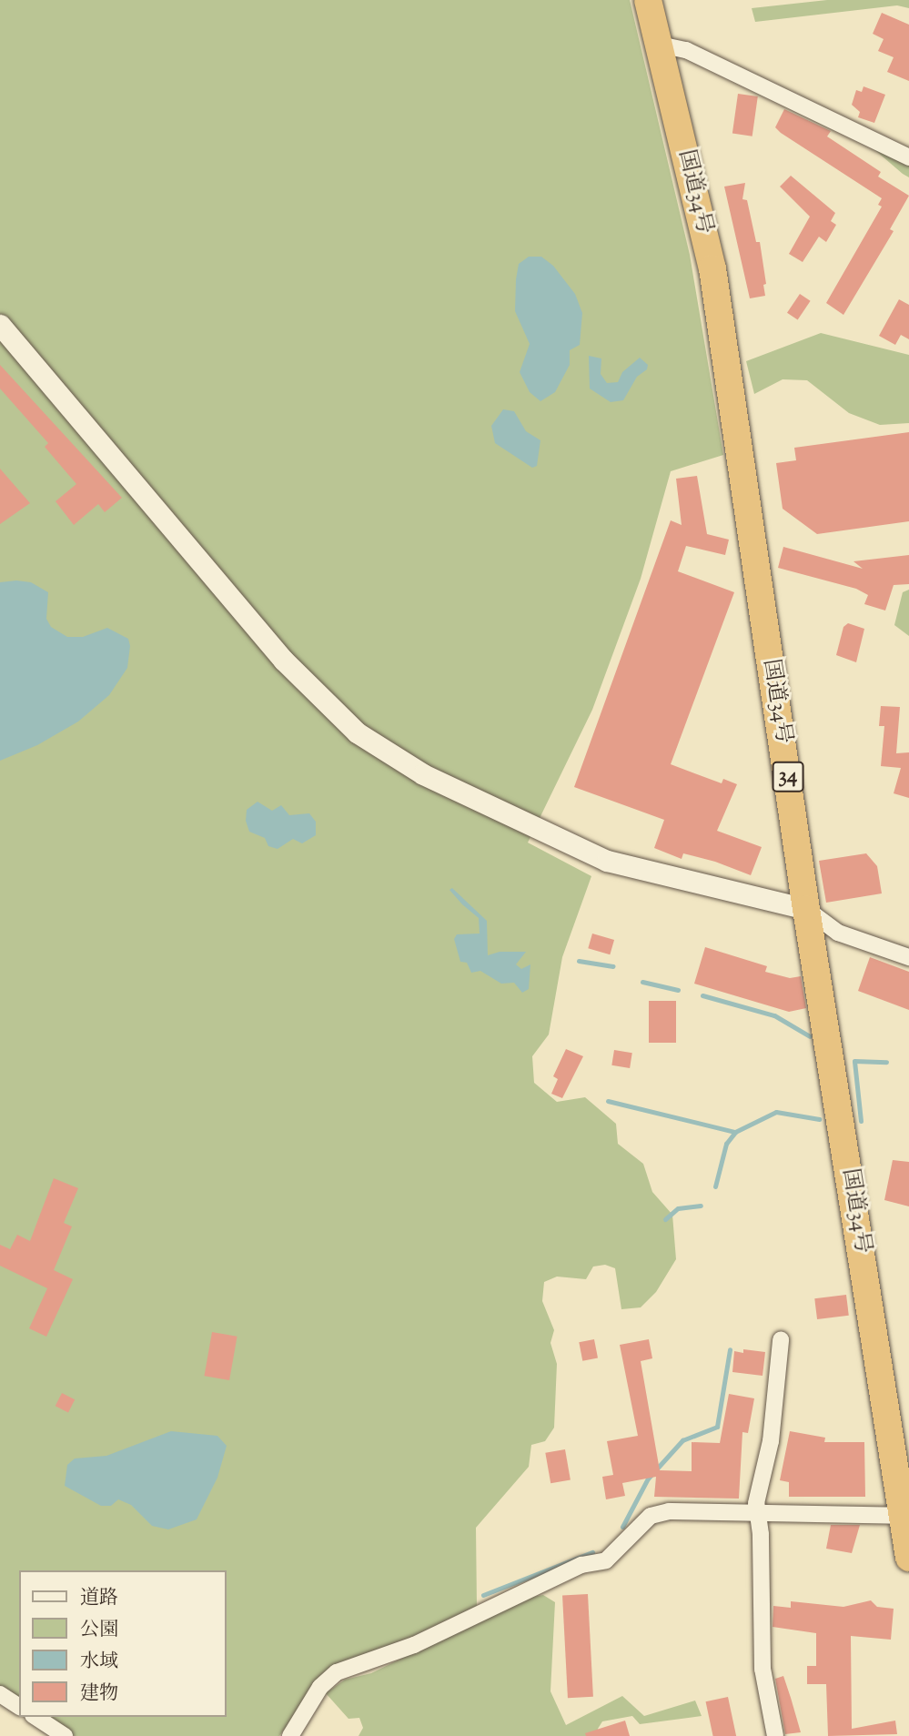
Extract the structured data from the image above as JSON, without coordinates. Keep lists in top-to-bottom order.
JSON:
{
  "streets": {
    "highway": ["国道34号", "34"]
  },
  "legend": [
    "道路",
    "公園",
    "水域",
    "建物"
  ]
}
